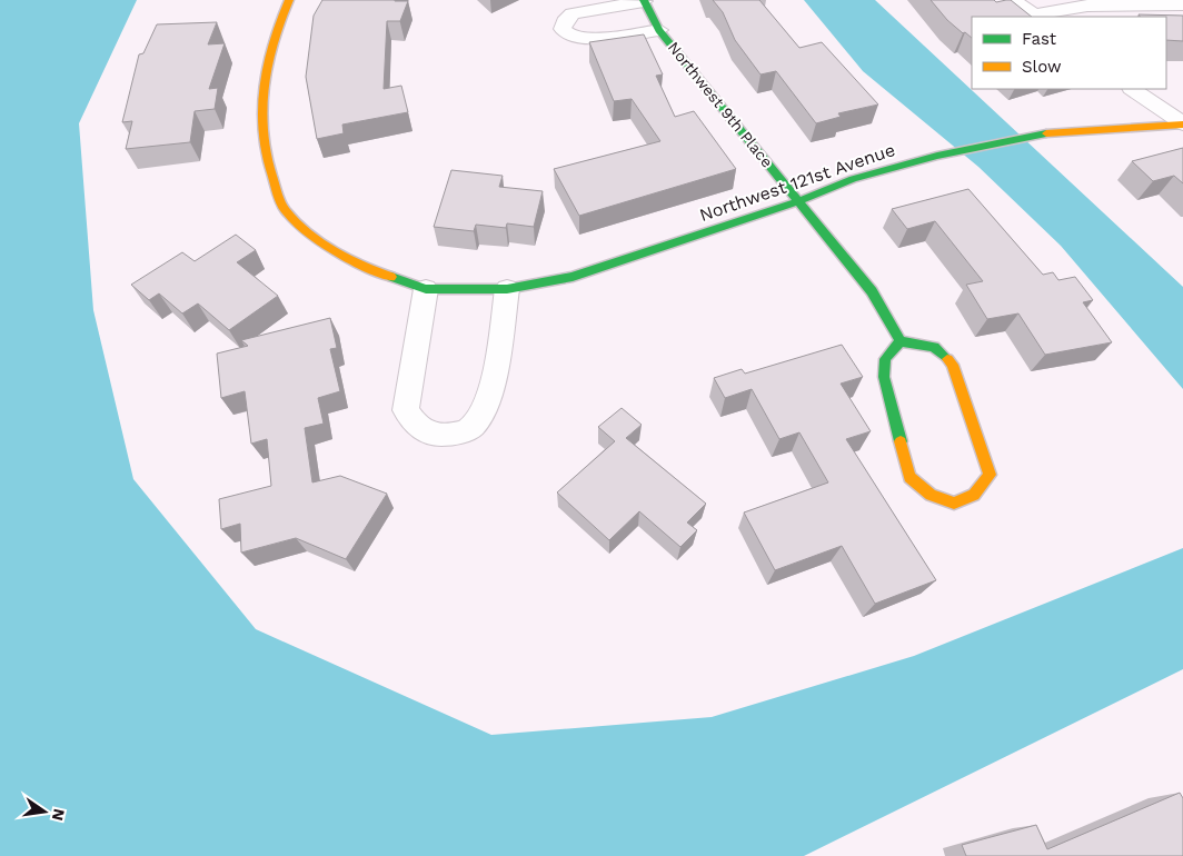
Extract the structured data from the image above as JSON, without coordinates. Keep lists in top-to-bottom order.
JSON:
{
  "streets": {
    "street": ["Northwest 9th Place", "Northwest 121st Avenue"]
  },
  "crossings": [
    ["Northwest 9th Place", "Northwest 121st Avenue"]
  ],
  "legend": ["Fast", "Slow"],
  "north": "right"
}
